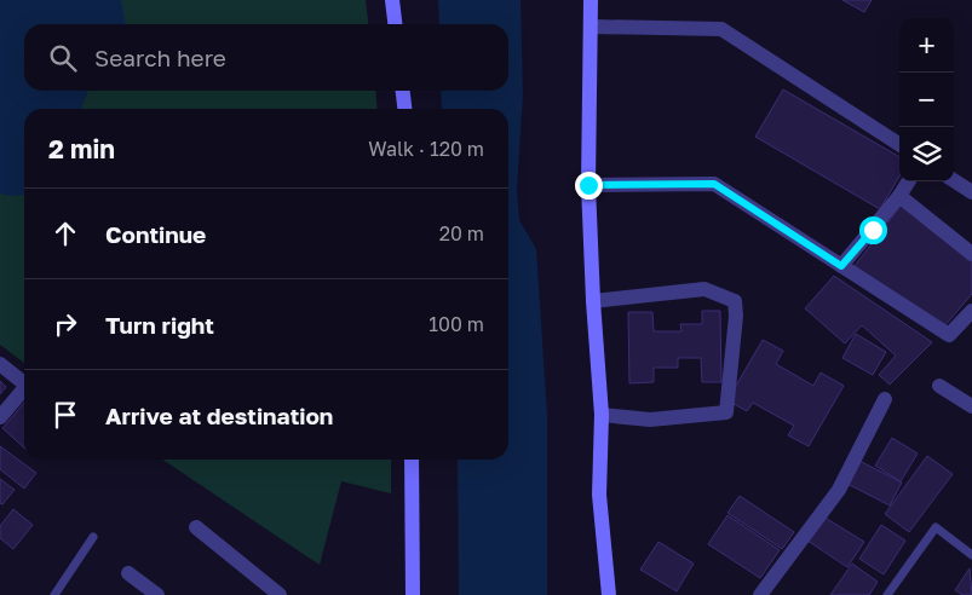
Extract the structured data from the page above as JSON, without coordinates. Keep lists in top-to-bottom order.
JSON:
{
  "page": {
    "map_buttons": ["+", "−"],
    "search": "Search here",
    "heading": ["2 min", "Walk · 120 m"],
    "list": [
      ["Continue", "20 m"],
      ["Turn right", "100 m"],
      "Arrive at destination"
    ]
  }
}
